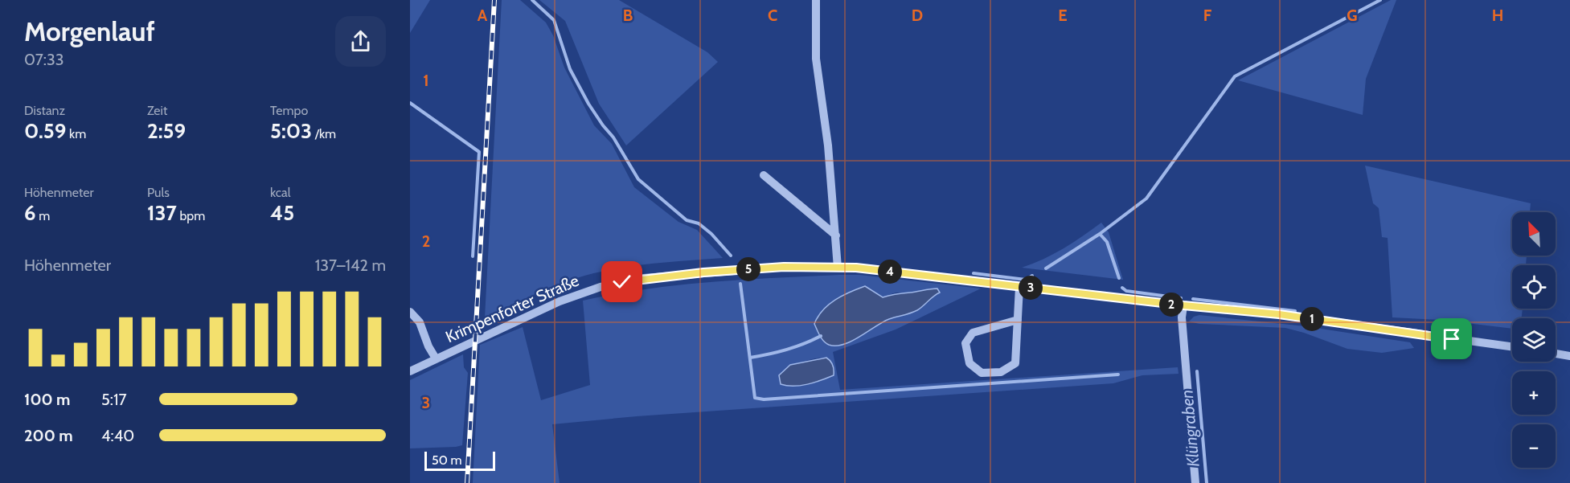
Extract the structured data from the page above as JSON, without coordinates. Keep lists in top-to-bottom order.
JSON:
{
  "streets": {
    "street": ["Krimpenforter Straße"]
  },
  "water": ["Klüngraben"],
  "scale_bar": "50 m",
  "north": "top left",
  "page": {
    "heading": ["Morgenlauf", "07:33"],
    "stats": [
      ["Distanz", "0.59 km"],
      ["Zeit", "2:59"],
      ["Tempo", "5:03 /km"],
      ["Höhenmeter", "6 m"],
      ["Puls", "137 bpm"],
      ["kcal", "45"]
    ],
    "map_buttons": ["+", "−"],
    "chart": ["Höhenmeter", "137–142 m"],
    "pins": [
      "5",
      "4",
      "3",
      "2",
      "1"
    ],
    "list": [
      {
        "name": "100 m",
        "note": "5:17"
      },
      {
        "name": "200 m",
        "note": "4:40"
      }
    ],
    "scale": "50 m"
  },
  "grid": {
    "columns": [
      "A",
      "B",
      "C",
      "D",
      "E",
      "F",
      "G",
      "H"
    ],
    "rows": ["1", "2", "3"]
  }
}
